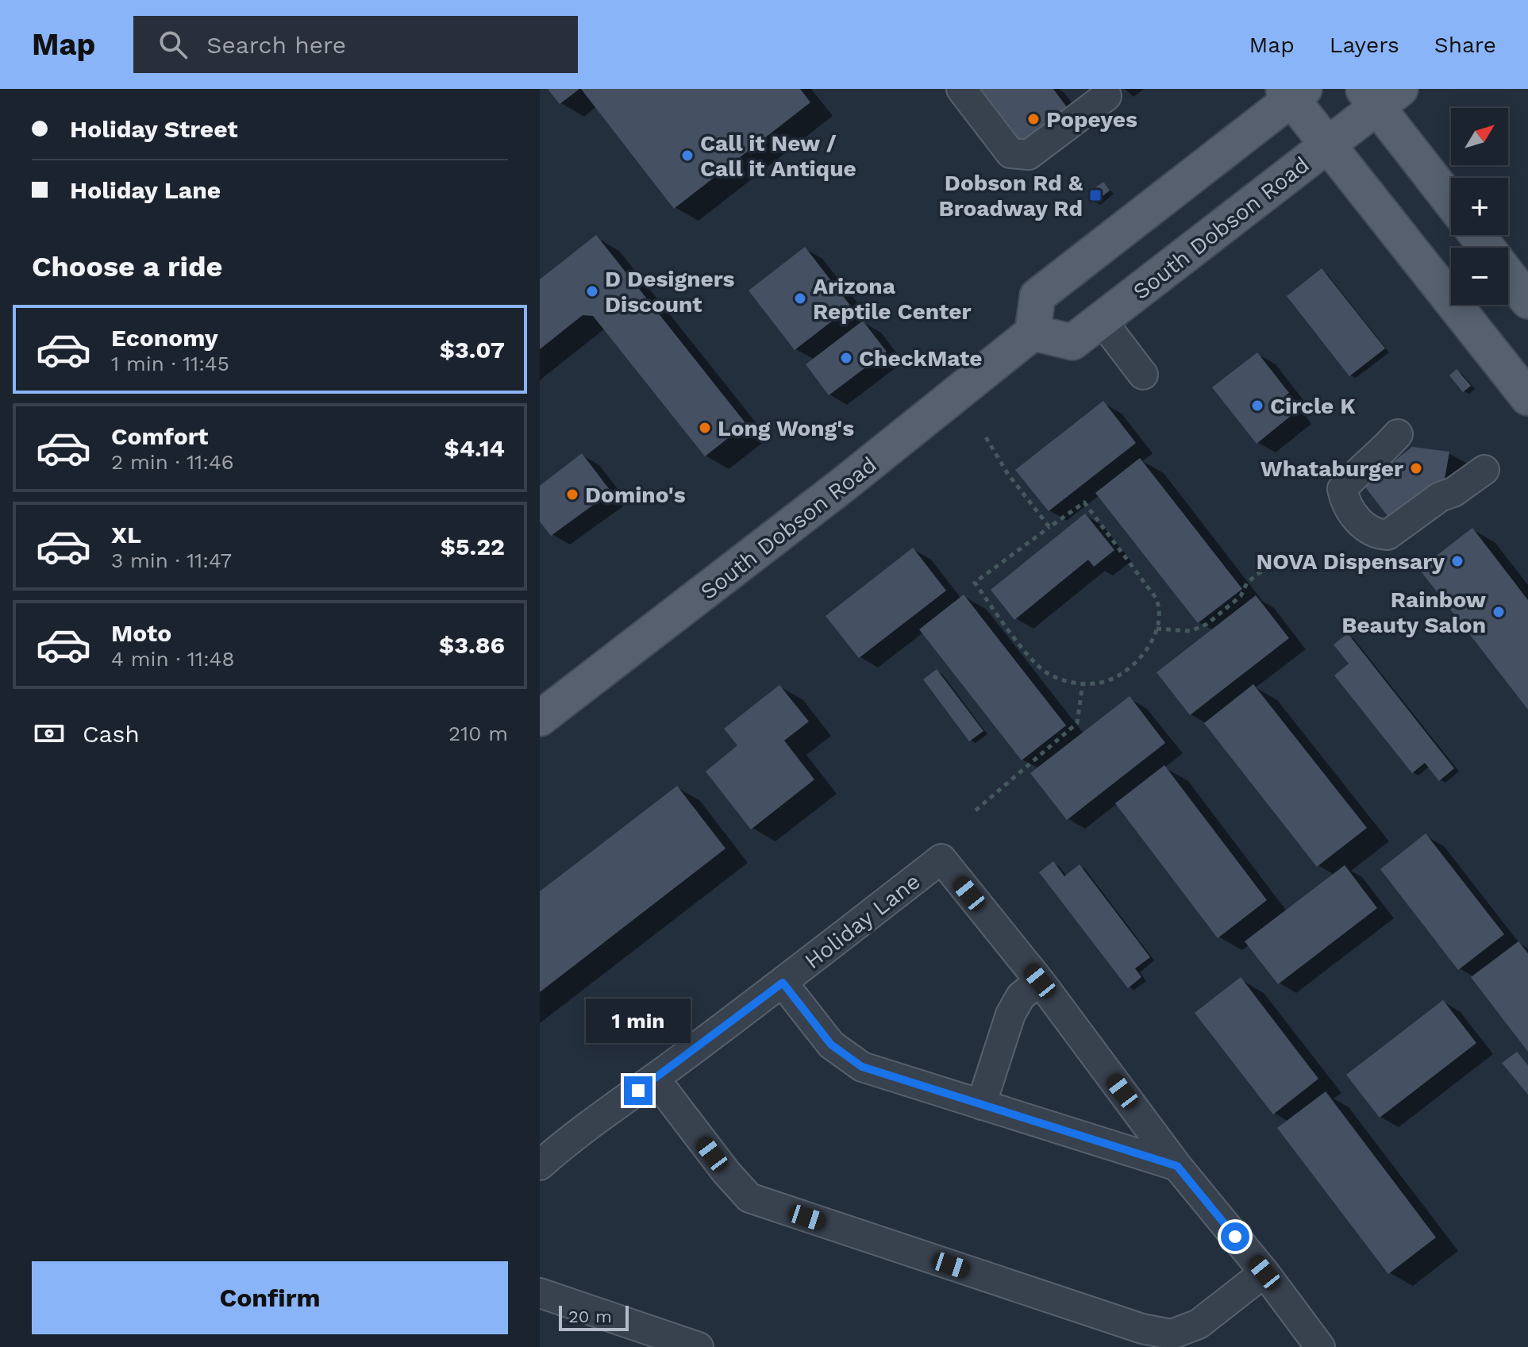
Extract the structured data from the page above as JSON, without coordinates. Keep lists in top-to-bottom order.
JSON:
{
  "streets": {
    "main road": ["South Dobson Road"],
    "lane": ["Holiday Lane"]
  },
  "places": {
    "other": [
      "Popeyes",
      "Call it New / Call it Antique",
      "D Designers Discount",
      "Arizona Reptile Center",
      "CheckMate",
      "Circle K",
      "Long Wong's",
      "Whataburger",
      "Domino's",
      "NOVA Dispensary",
      "Rainbow Beauty Salon"
    ],
    "transit": ["Dobson Rd & Broadway Rd"]
  },
  "scale_bar": "20 m",
  "north": "top right",
  "page": {
    "header": "Map",
    "search": "Search here",
    "nav": ["Map", "Layers", "Share"],
    "banner": ["Holiday Street", "Holiday Lane"],
    "map_buttons": ["+", "−"],
    "heading": "Choose a ride",
    "list": [
      {
        "name": "Economy",
        "note": "1 min · 11:45",
        "value": "$3.07"
      },
      {
        "name": "Comfort",
        "note": "2 min · 11:46",
        "value": "$4.14"
      },
      {
        "name": "XL",
        "note": "3 min · 11:47",
        "value": "$5.22"
      },
      {
        "name": "Moto",
        "note": "4 min · 11:48",
        "value": "$3.86"
      }
    ],
    "pay": ["Cash", "210 m"],
    "bubble": "1 min",
    "buttons": "Confirm",
    "scale": "20 m"
  }
}
